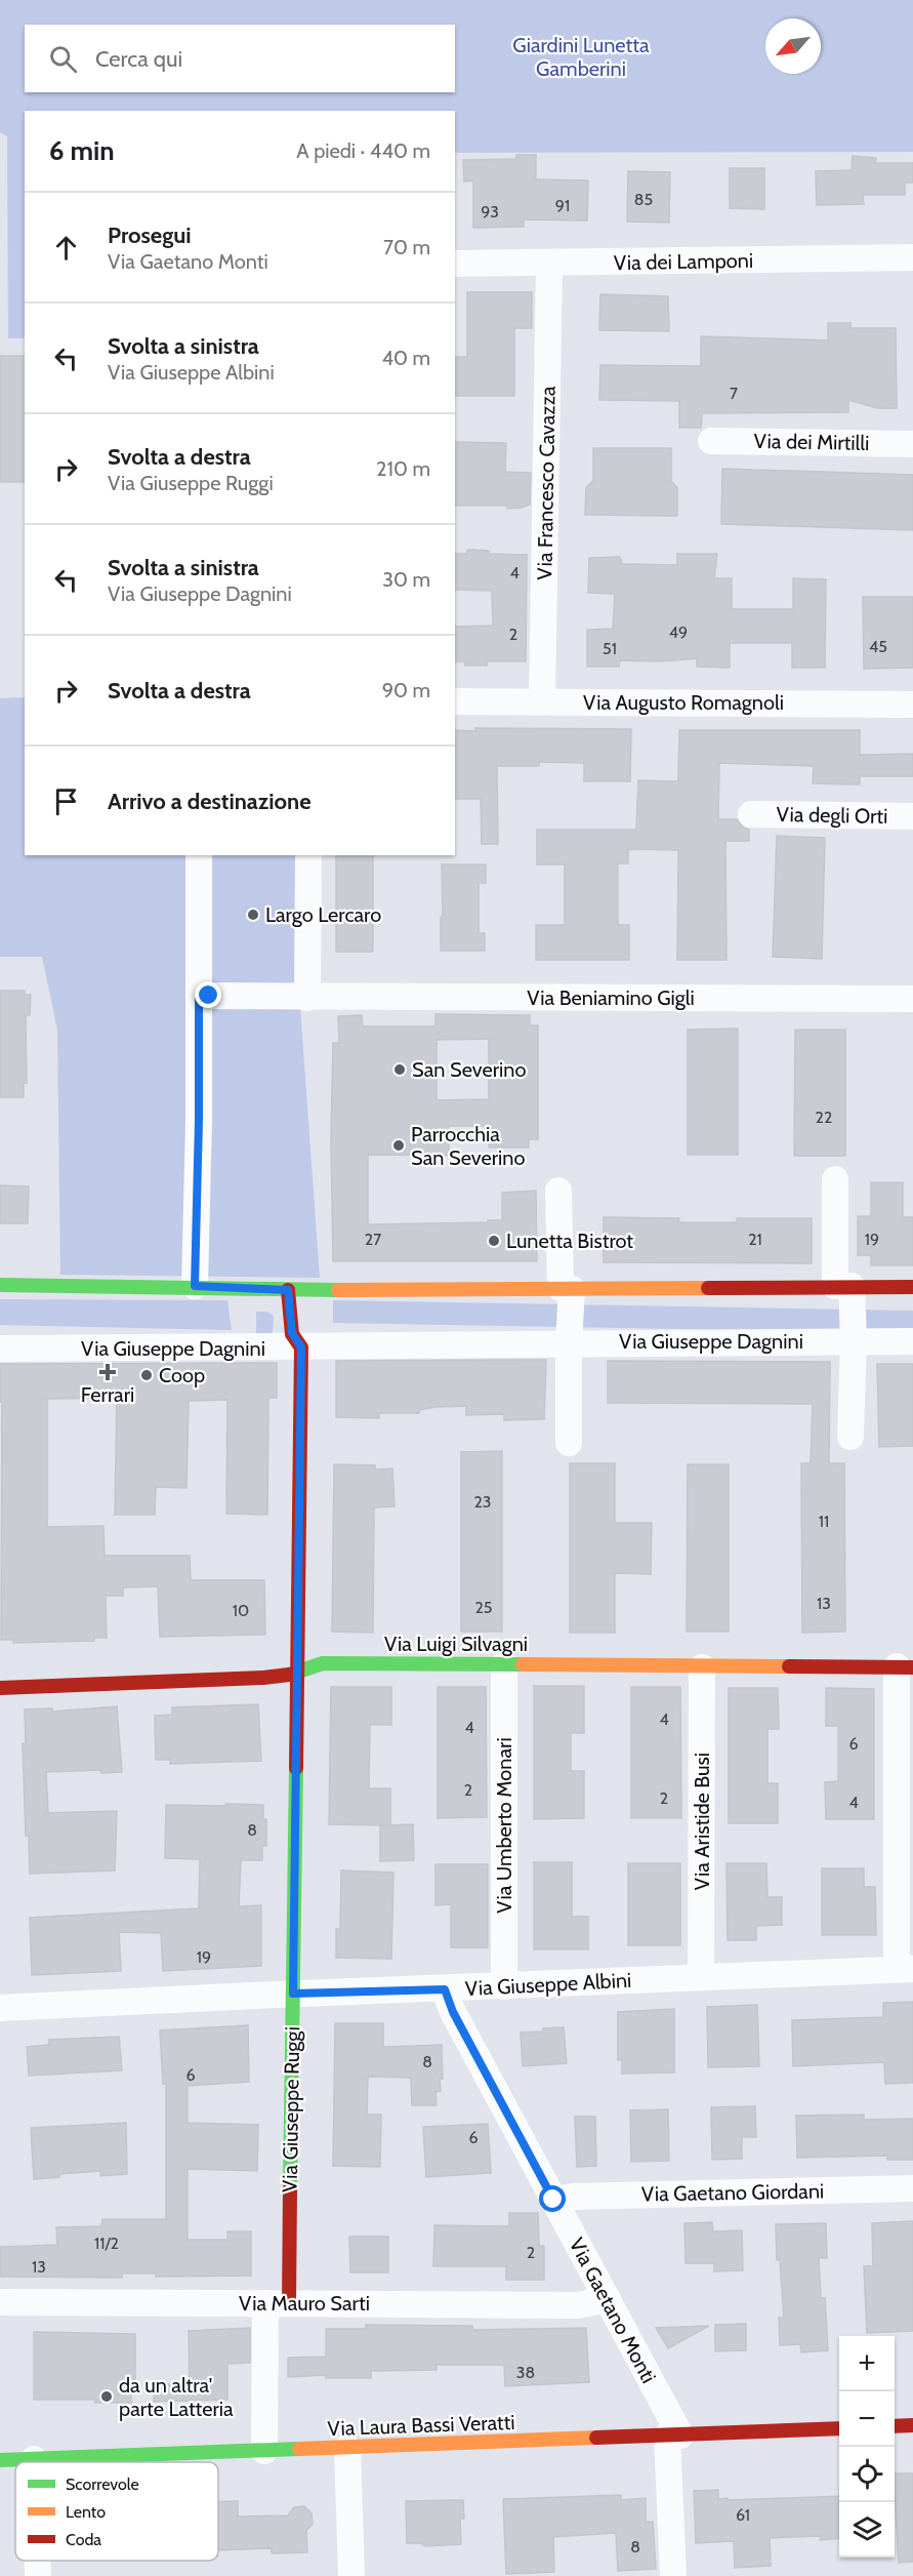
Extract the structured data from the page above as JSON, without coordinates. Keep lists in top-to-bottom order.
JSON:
{
  "streets": {
    "street": [
      "Via dei Lamponi",
      "Via dei Mirtilli",
      "Via Francesco Cavazza",
      "Via Augusto Romagnoli",
      "Via degli Orti",
      "Via Beniamino Gigli",
      "Via Giuseppe Dagnini",
      "Via Luigi Silvagni",
      "Via Aristide Busi",
      "Via Umberto Monari",
      "Via Giuseppe Albini",
      "Via Giuseppe Ruggi",
      "Via Gaetano Giordani",
      "Via Mauro Sarti",
      "Via Gaetano Monti",
      "Via Laura Bassi Veratti"
    ]
  },
  "crossings": [
    ["Via dei Lamponi", "Via Francesco Cavazza"],
    ["Via Francesco Cavazza", "Via Augusto Romagnoli"],
    ["Via Giuseppe Dagnini", "Via Giuseppe Ruggi"],
    ["Via Luigi Silvagni", "Via Aristide Busi"],
    ["Via Luigi Silvagni", "Via Umberto Monari"],
    ["Via Luigi Silvagni", "Via Giuseppe Ruggi"],
    ["Via Aristide Busi", "Via Giuseppe Albini"],
    ["Via Umberto Monari", "Via Giuseppe Albini"],
    ["Via Giuseppe Albini", "Via Giuseppe Ruggi"],
    ["Via Giuseppe Albini", "Via Gaetano Monti"],
    ["Via Giuseppe Ruggi", "Via Mauro Sarti"],
    ["Via Giuseppe Ruggi", "Via Laura Bassi Veratti"],
    ["Via Gaetano Giordani", "Via Gaetano Monti"],
    ["Via Mauro Sarti", "Via Gaetano Monti"],
    ["Via Gaetano Monti", "Via Laura Bassi Veratti"]
  ],
  "parks": ["Giardini Lunetta Gamberini"],
  "places": {
    "other": [
      "Largo Lercaro",
      "San Severino",
      "Parrocchia San Severino",
      "Lunetta Bistrot",
      "Coop",
      "da un altra' parte Latteria"
    ],
    "health": ["Ferrari"]
  },
  "house_numbers": [
    "85",
    "91",
    "93",
    "7",
    "4",
    "49",
    "2",
    "45",
    "51",
    "22",
    "27",
    "21",
    "19",
    "23",
    "11",
    "13",
    "25",
    "10",
    "4",
    "4",
    "6",
    "2",
    "2",
    "4",
    "8",
    "19",
    "8",
    "6",
    "6",
    "11/2",
    "2",
    "13",
    "38",
    "61",
    "8"
  ],
  "legend": ["Scorrevole", "Lento", "Coda"],
  "north": "bottom left",
  "page": {
    "search": "Cerca qui",
    "heading": ["6 min", "A piedi · 440 m"],
    "list": [
      ["Prosegui", "Via Gaetano Monti", "70 m"],
      ["Svolta a sinistra", "Via Giuseppe Albini", "40 m"],
      ["Svolta a destra", "Via Giuseppe Ruggi", "210 m"],
      ["Svolta a sinistra", "Via Giuseppe Dagnini", "30 m"],
      ["Svolta a destra", "90 m"],
      "Arrivo a destinazione"
    ],
    "map_buttons": ["+", "−"]
  }
}
